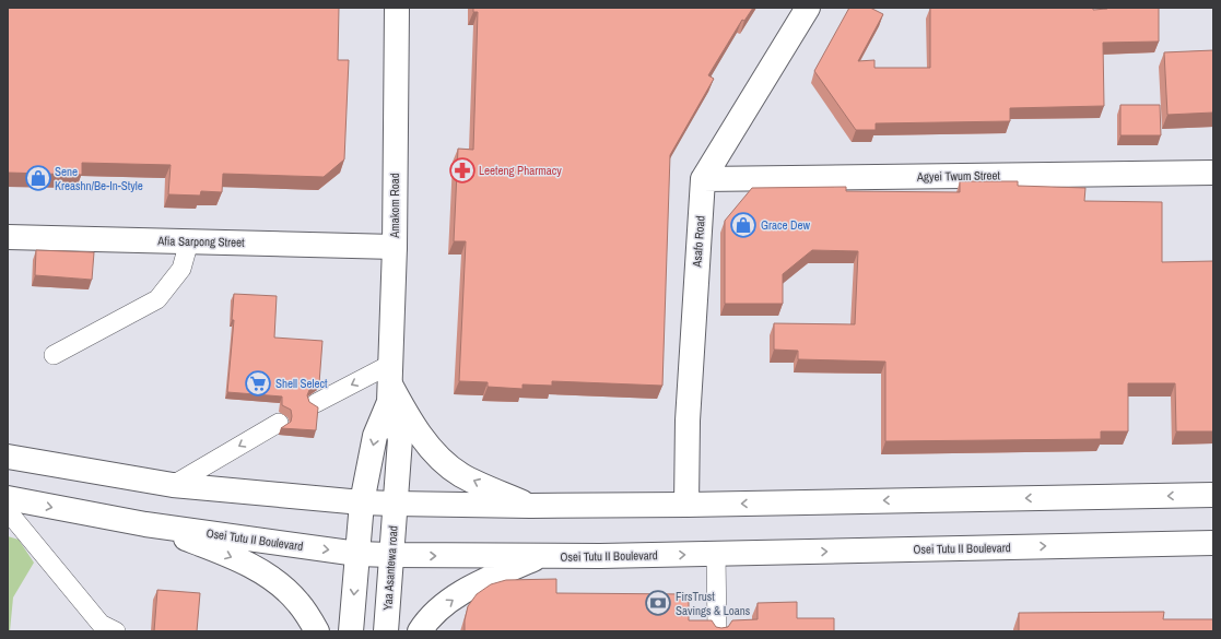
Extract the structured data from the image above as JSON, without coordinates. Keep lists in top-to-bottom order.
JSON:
{
  "streets": {
    "main road": [
      "Agyei Twum Street",
      "Amakom Road",
      "Afia Sarpong Street",
      "Asafo Road",
      "Osei Tutu II Boulevard",
      "Yaa Asantewa road"
    ]
  },
  "crossings": [
    ["Agyei Twum Street", "Asafo Road"],
    ["Amakom Road", "Afia Sarpong Street"],
    ["Amakom Road", "Osei Tutu II Boulevard"],
    ["Amakom Road", "Yaa Asantewa road"],
    ["Osei Tutu II Boulevard", "Yaa Asantewa road"]
  ],
  "places": {
    "pharmacy": ["Leeteng Pharmacy"],
    "shop": ["Sene Kreashn/Be-In-Style", "Grace Dew"],
    "supermarket": ["Shell Select"],
    "bank": ["FirsTrust Savings & Loans"]
  }
}
